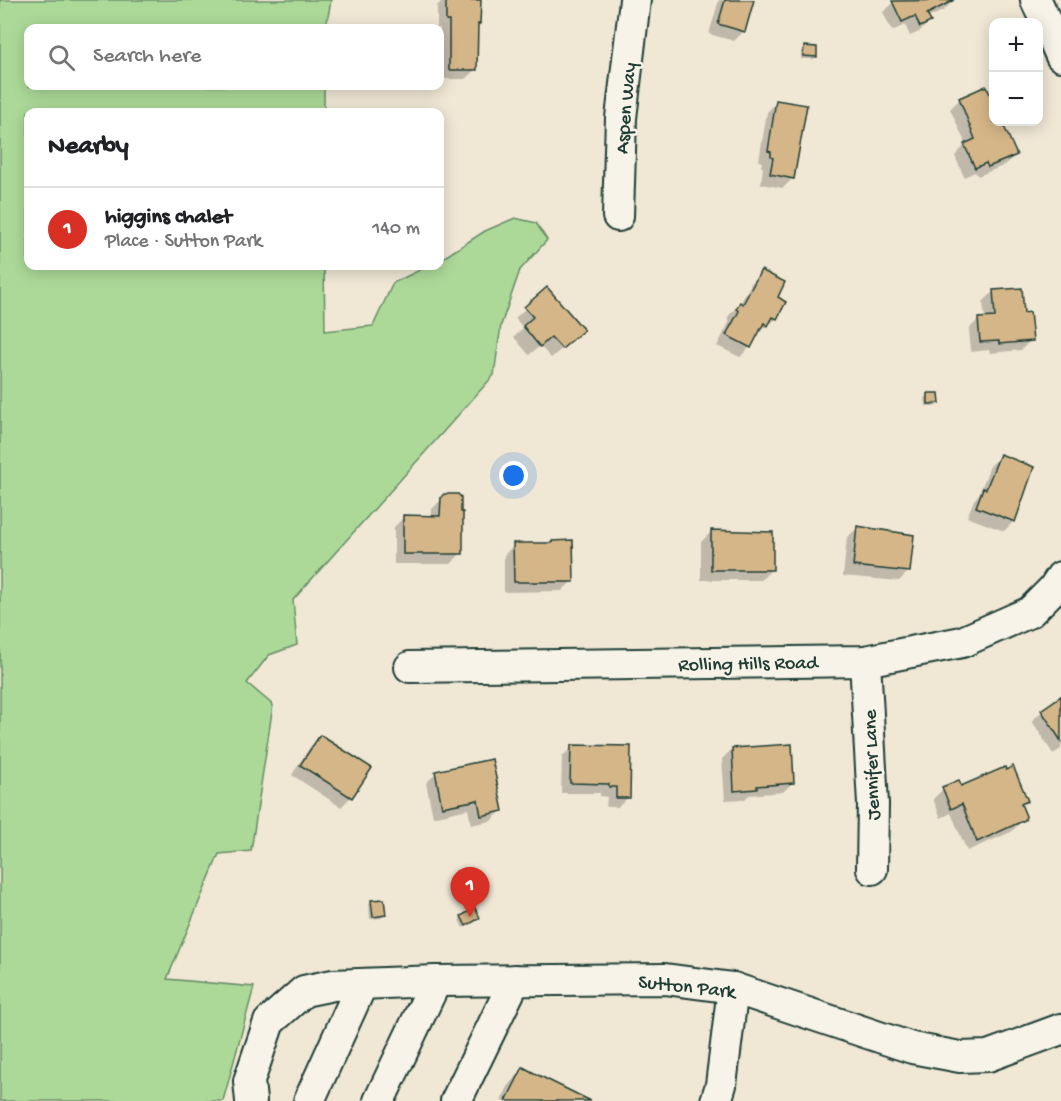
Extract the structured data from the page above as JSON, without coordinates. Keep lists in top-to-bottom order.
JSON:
{
  "streets": {
    "street": [
      "Aspen Way",
      "Rolling Hills Road",
      "Jennifer Lane",
      "Sutton Park"
    ]
  },
  "crossings": [
    ["Rolling Hills Road", "Jennifer Lane"]
  ],
  "page": {
    "map_buttons": ["+", "−"],
    "search": "Search here",
    "heading": "Nearby",
    "list": [
      {
        "mark": "1",
        "name": "higgins chalet",
        "note": "Place · Sutton Park",
        "value": "140 m"
      }
    ],
    "pins": "1"
  }
}
